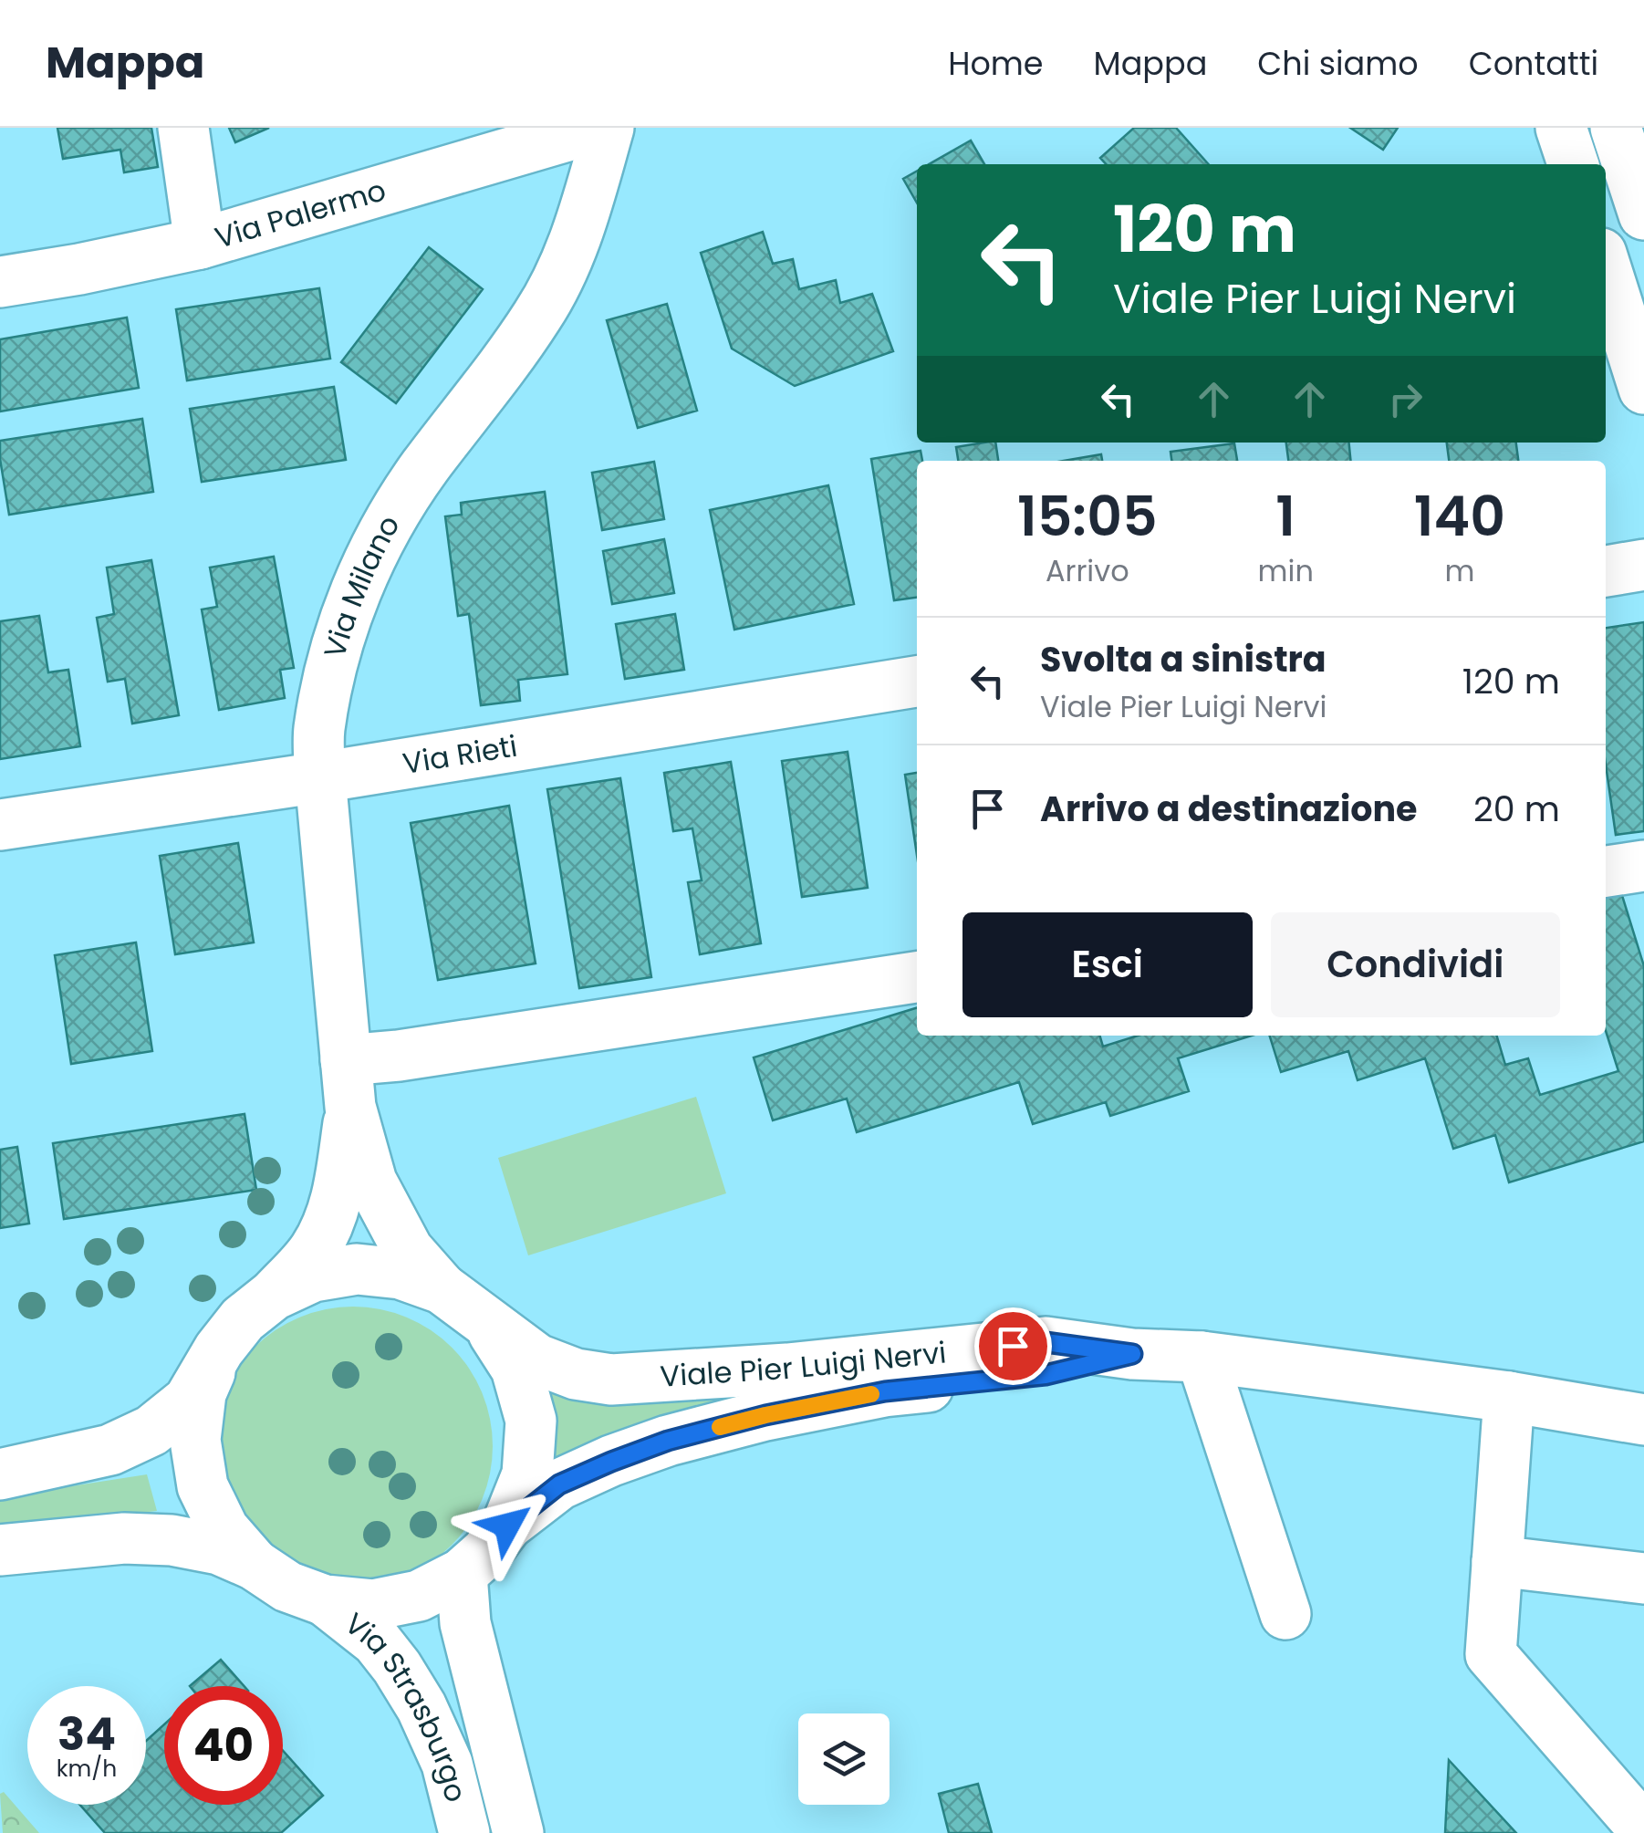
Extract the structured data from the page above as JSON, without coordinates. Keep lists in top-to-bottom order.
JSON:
{
  "streets": {
    "street": [
      "Via Palermo",
      "Via Milano",
      "Via Rieti",
      "Viale Pier Luigi Nervi",
      "Via Strasburgo"
    ]
  },
  "crossings": [
    ["Via Milano", "Via Rieti"],
    ["Via Milano", "Viale Pier Luigi Nervi"],
    ["Viale Pier Luigi Nervi", "Via Strasburgo"]
  ],
  "page": {
    "header": "Mappa",
    "nav": [
      "Home",
      "Mappa",
      "Chi siamo",
      "Contatti"
    ],
    "turn": ["120 m", "Viale Pier Luigi Nervi"],
    "eta": [
      "15:05",
      "Arrivo",
      "1",
      "min",
      "140",
      "m"
    ],
    "list": [
      {
        "name": "Svolta a sinistra",
        "note": "Viale Pier Luigi Nervi",
        "value": "120 m"
      },
      {
        "name": "Arrivo a destinazione",
        "value": "20 m"
      }
    ],
    "buttons": ["Esci", "Condividi"],
    "speed": "34 km/h",
    "limit": "40"
  }
}
